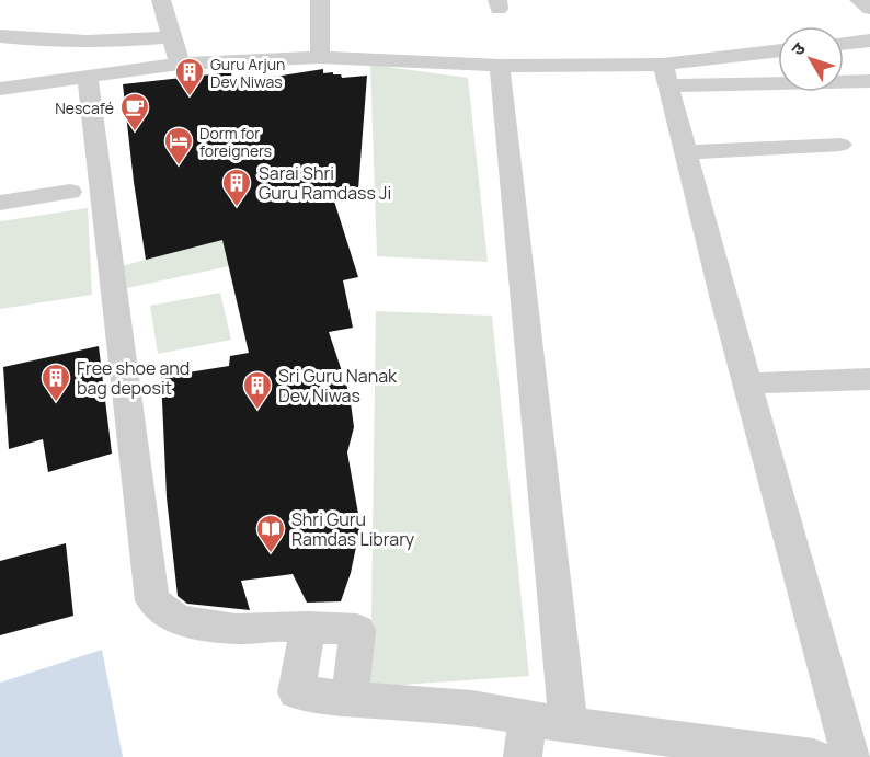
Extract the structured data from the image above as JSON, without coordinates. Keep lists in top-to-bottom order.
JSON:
{
  "places": {
    "building": [
      "Guru Arjun Dev Niwas",
      "Sarai Shri Guru Ramdass Ji",
      "Free shoe and bag deposit",
      "Sri Guru Nanak Dev Niwas"
    ],
    "cafe": ["Nescafé"],
    "hotel": ["Dorm for foreigners"],
    "library": ["Shri Guru Ramdas Library"]
  },
  "north": "top left"
}
